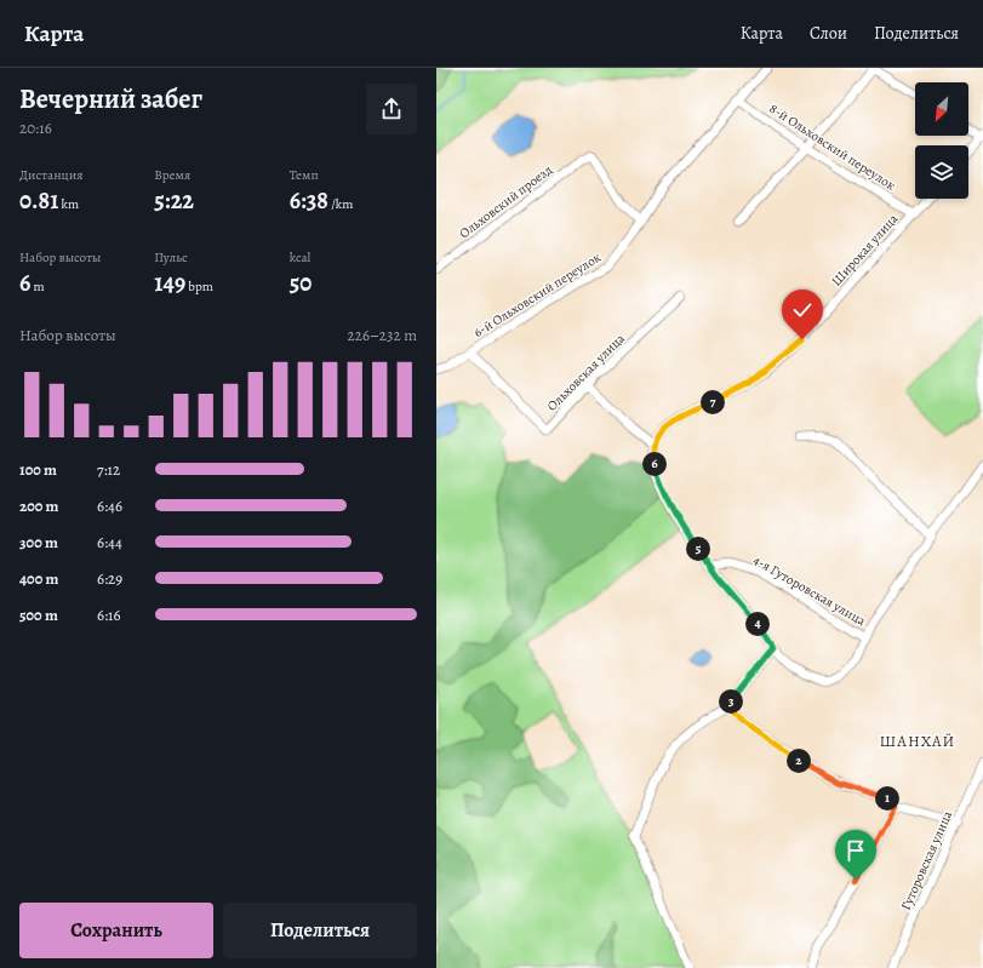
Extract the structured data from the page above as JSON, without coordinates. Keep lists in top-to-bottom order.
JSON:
{
  "streets": {
    "street": [
      "8-й Ольховский переулок",
      "Ольховский проезд",
      "Широкая улица",
      "6-й Ольховский переулок",
      "Ольховская улица",
      "4-я Гуторовская улица",
      "Гуторовская улица"
    ]
  },
  "crossings": [
    ["8-й Ольховский переулок", "Широкая улица"],
    ["8-й Ольховский переулок", "6-й Ольховский переулок"],
    ["Ольховский проезд", "6-й Ольховский переулок"],
    ["6-й Ольховский переулок", "Ольховская улица"]
  ],
  "districts": ["ШАНХАЙ"],
  "north": "bottom left",
  "page": {
    "header": "Карта",
    "nav": ["Карта", "Слои", "Поделиться"],
    "heading": ["Вечерний забег", "20:16"],
    "stats": [
      ["Дистанция", "0.81 km"],
      ["Время", "5:22"],
      ["Темп", "6:38 /km"],
      ["Набор высоты", "6 m"],
      ["Пульс", "149 bpm"],
      ["kcal", "50"]
    ],
    "chart": ["Набор высоты", "226–232 m"],
    "pins": [
      "7",
      "6",
      "5",
      "4",
      "3",
      "2",
      "1"
    ],
    "list": [
      {
        "name": "100 m",
        "note": "7:12"
      },
      {
        "name": "200 m",
        "note": "6:46"
      },
      {
        "name": "300 m",
        "note": "6:44"
      },
      {
        "name": "400 m",
        "note": "6:29"
      },
      {
        "name": "500 m",
        "note": "6:16"
      }
    ],
    "buttons": ["Сохранить", "Поделиться"]
  }
}
